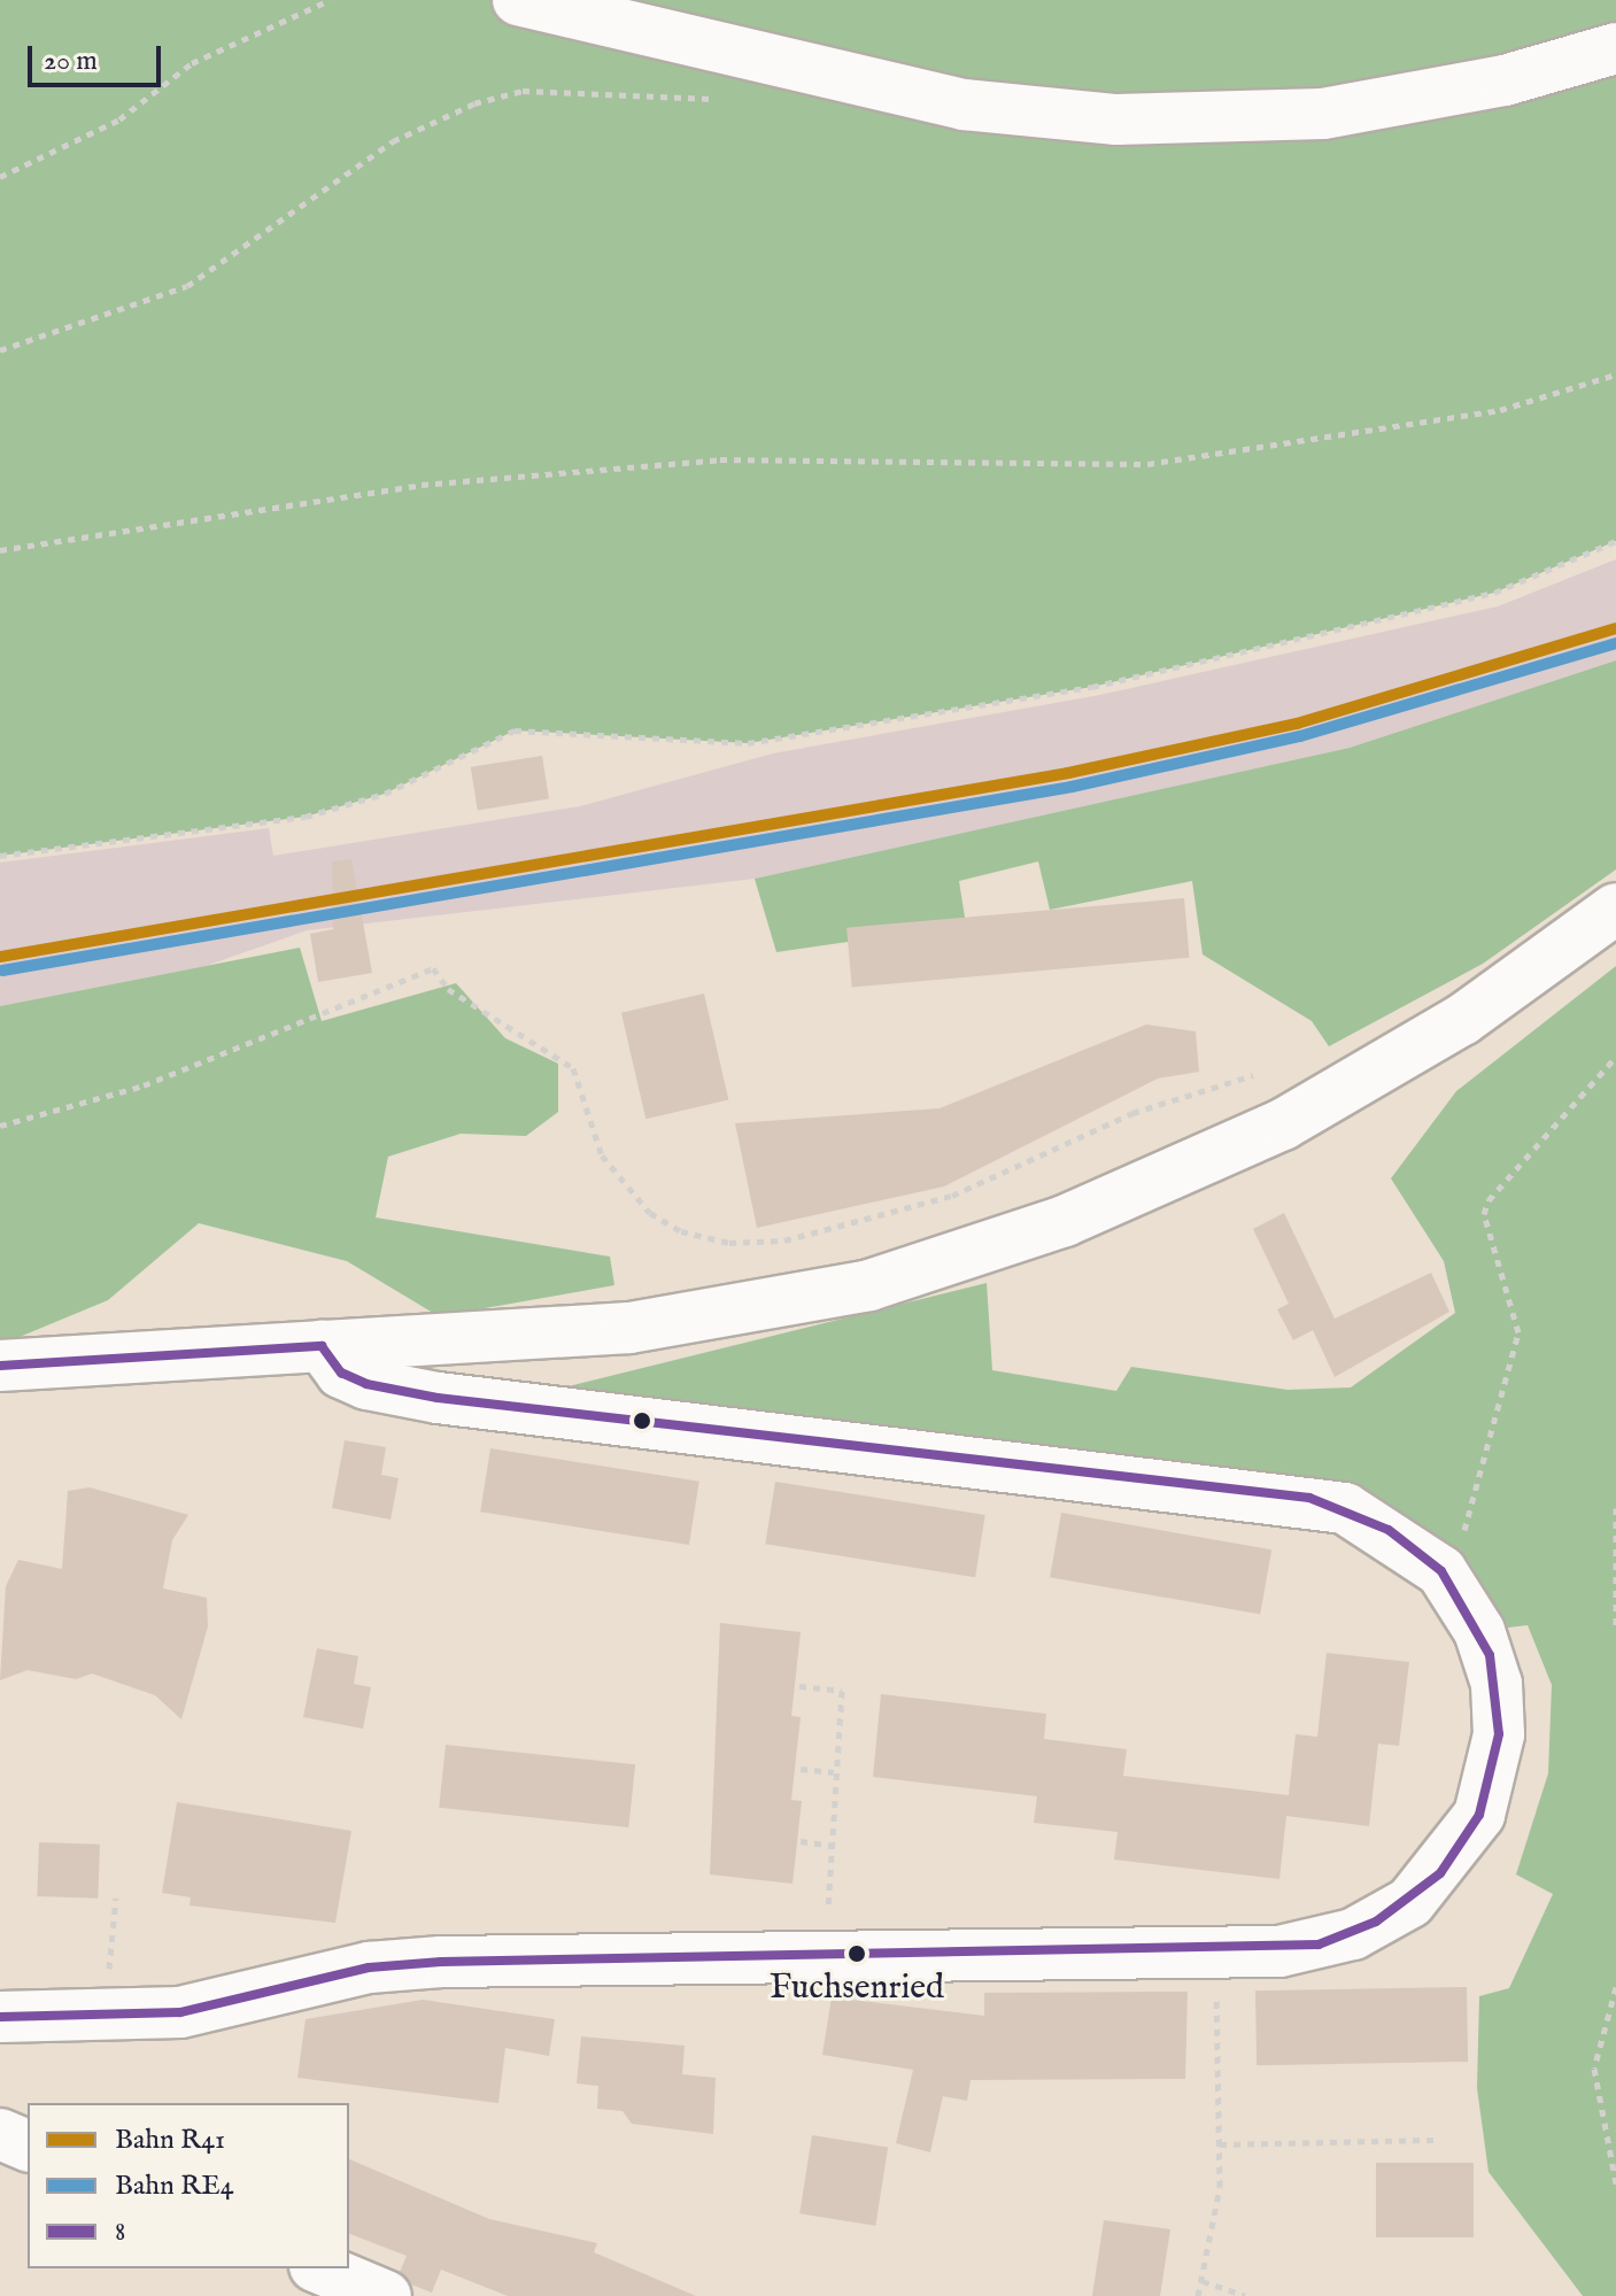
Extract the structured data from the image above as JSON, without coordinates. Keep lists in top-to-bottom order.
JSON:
{
  "places": ["Fuchsenried"],
  "lines": ["rail line R41", "rail line RE4", "transit line 8"],
  "legend": ["Bahn R41", "Bahn RE4", "8"],
  "scale_bar": "20 m"
}
